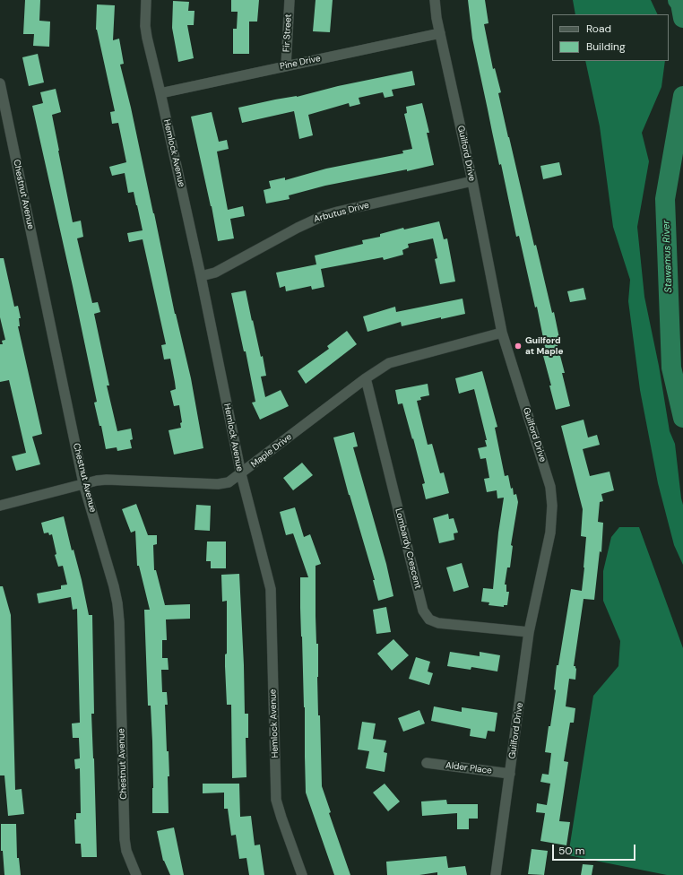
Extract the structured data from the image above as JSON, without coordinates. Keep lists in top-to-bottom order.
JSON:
{
  "streets": {
    "street": [
      "Fir Street",
      "Pine Drive",
      "Hemlock Avenue",
      "Guilford Drive",
      "Chestnut Avenue",
      "Arbutus Drive",
      "Maple Drive",
      "Lombardy Crescent",
      "Alder Place"
    ]
  },
  "crossings": [
    ["Fir Street", "Pine Drive"],
    ["Pine Drive", "Hemlock Avenue"],
    ["Pine Drive", "Guilford Drive"],
    ["Hemlock Avenue", "Arbutus Drive"],
    ["Hemlock Avenue", "Maple Drive"],
    ["Guilford Drive", "Arbutus Drive"],
    ["Guilford Drive", "Maple Drive"],
    ["Guilford Drive", "Lombardy Crescent"],
    ["Guilford Drive", "Alder Place"],
    ["Chestnut Avenue", "Maple Drive"],
    ["Maple Drive", "Lombardy Crescent"]
  ],
  "water": ["Stawamus River"],
  "places": ["Guilford at Maple"],
  "legend": ["Road", "Building"],
  "scale_bar": "50 m"
}
